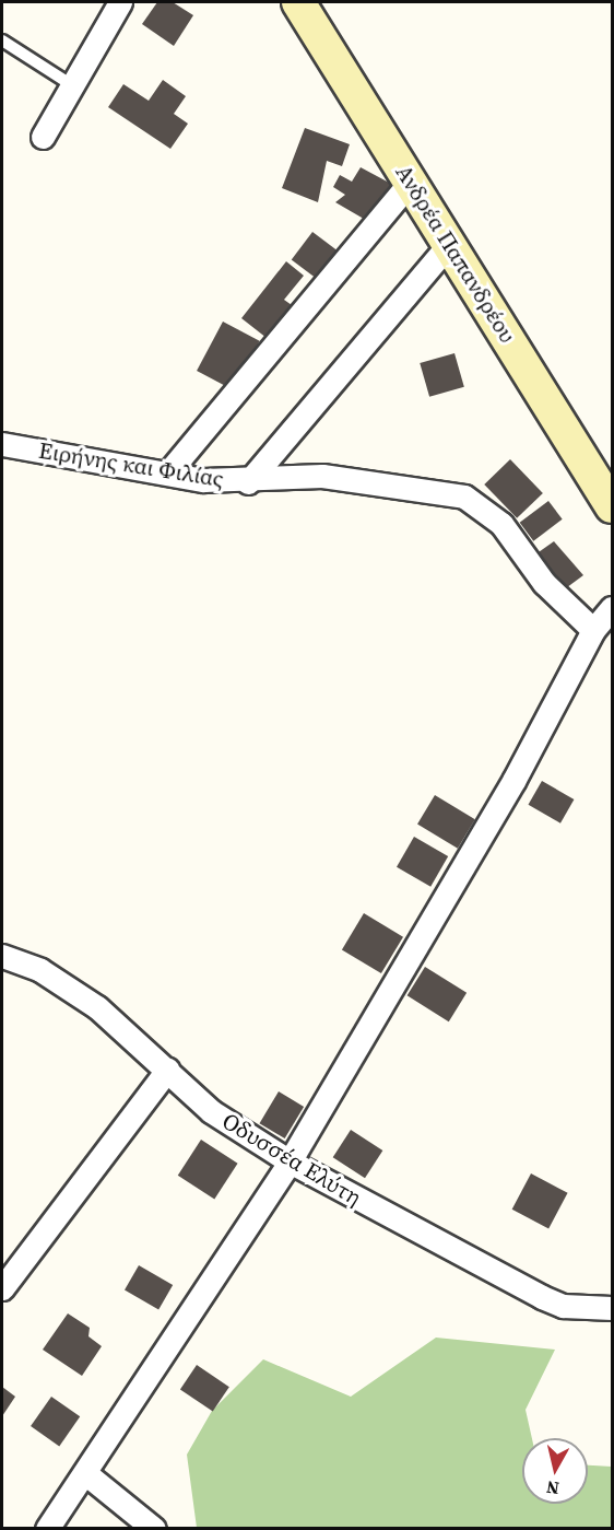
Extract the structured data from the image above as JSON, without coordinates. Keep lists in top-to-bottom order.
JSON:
{
  "streets": {
    "main road": ["Ανδρέα Παπανδρέου"],
    "street": ["Ειρήνης και Φιλίας", "Οδυσσέα Ελύτη"]
  },
  "north": "bottom"
}
